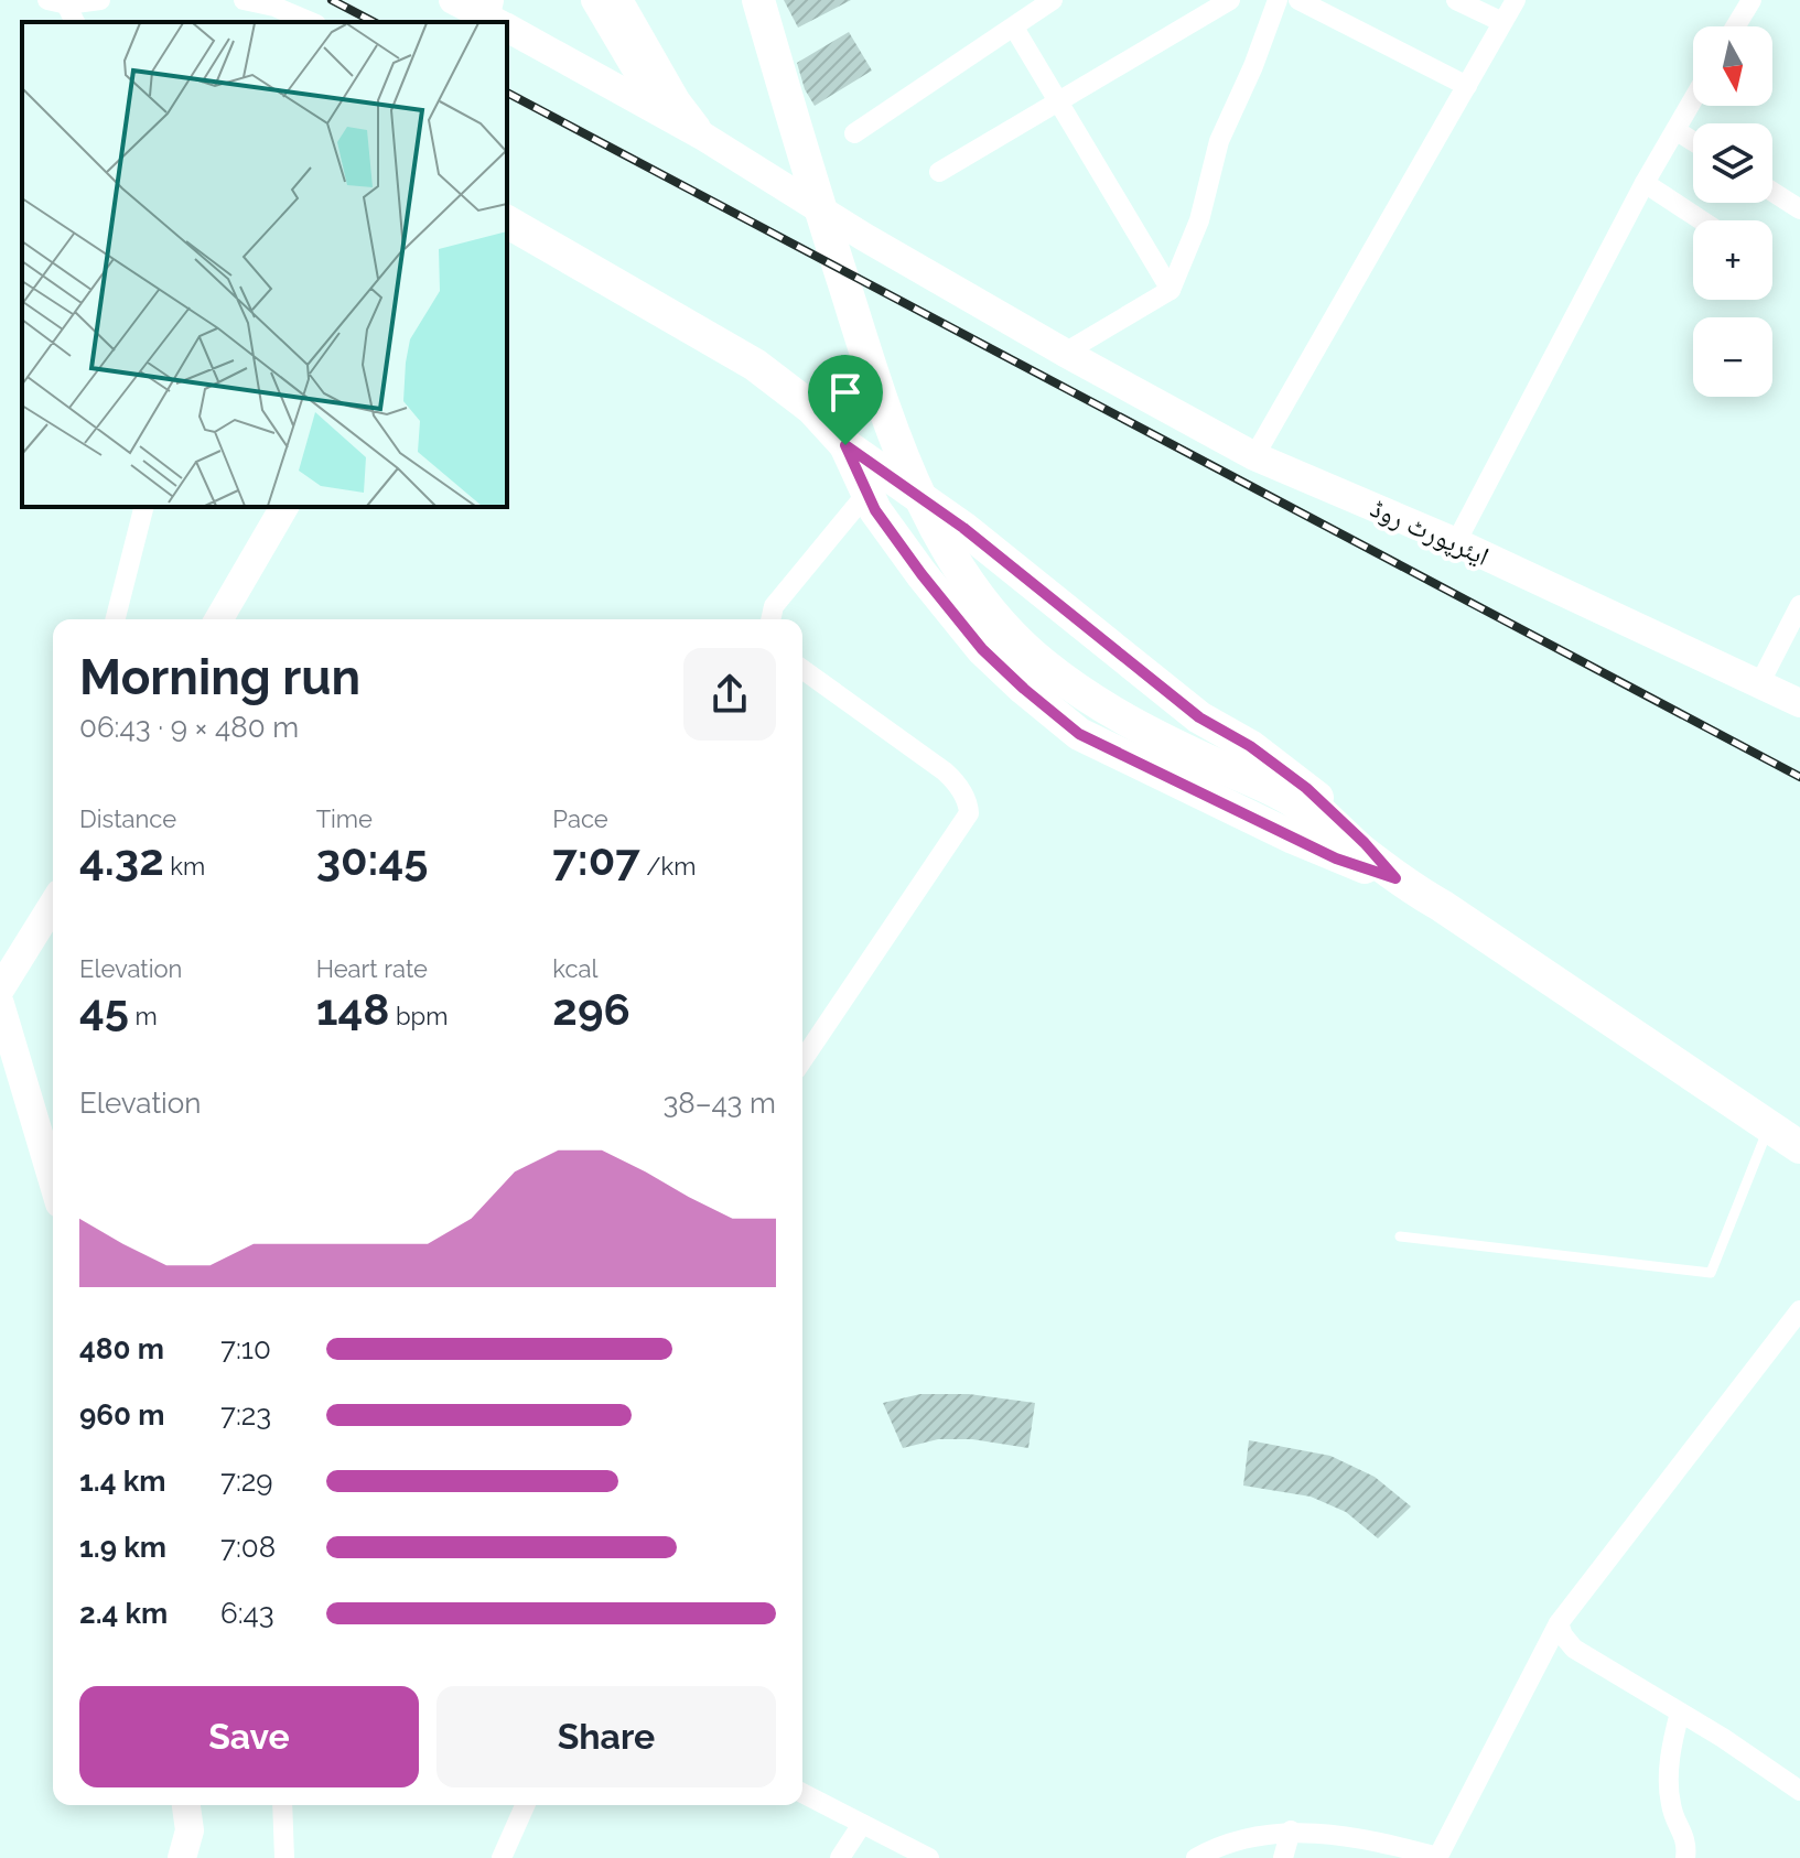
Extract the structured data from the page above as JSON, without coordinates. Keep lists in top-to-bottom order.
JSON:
{
  "streets": {
    "main road": ["ایئرپورٹ روڈ"]
  },
  "north": "bottom",
  "page": {
    "map_buttons": ["+", "−"],
    "heading": ["Morning run", "06:43 · 9 × 480 m"],
    "stats": [
      ["Distance", "4.32 km"],
      ["Time", "30:45"],
      ["Pace", "7:07 /km"],
      ["Elevation", "45 m"],
      ["Heart rate", "148 bpm"],
      ["kcal", "296"]
    ],
    "chart": ["Elevation", "38–43 m"],
    "list": [
      {
        "name": "480 m",
        "note": "7:10"
      },
      {
        "name": "960 m",
        "note": "7:23"
      },
      {
        "name": "1.4 km",
        "note": "7:29"
      },
      {
        "name": "1.9 km",
        "note": "7:08"
      },
      {
        "name": "2.4 km",
        "note": "6:43"
      }
    ],
    "buttons": ["Save", "Share"]
  }
}
